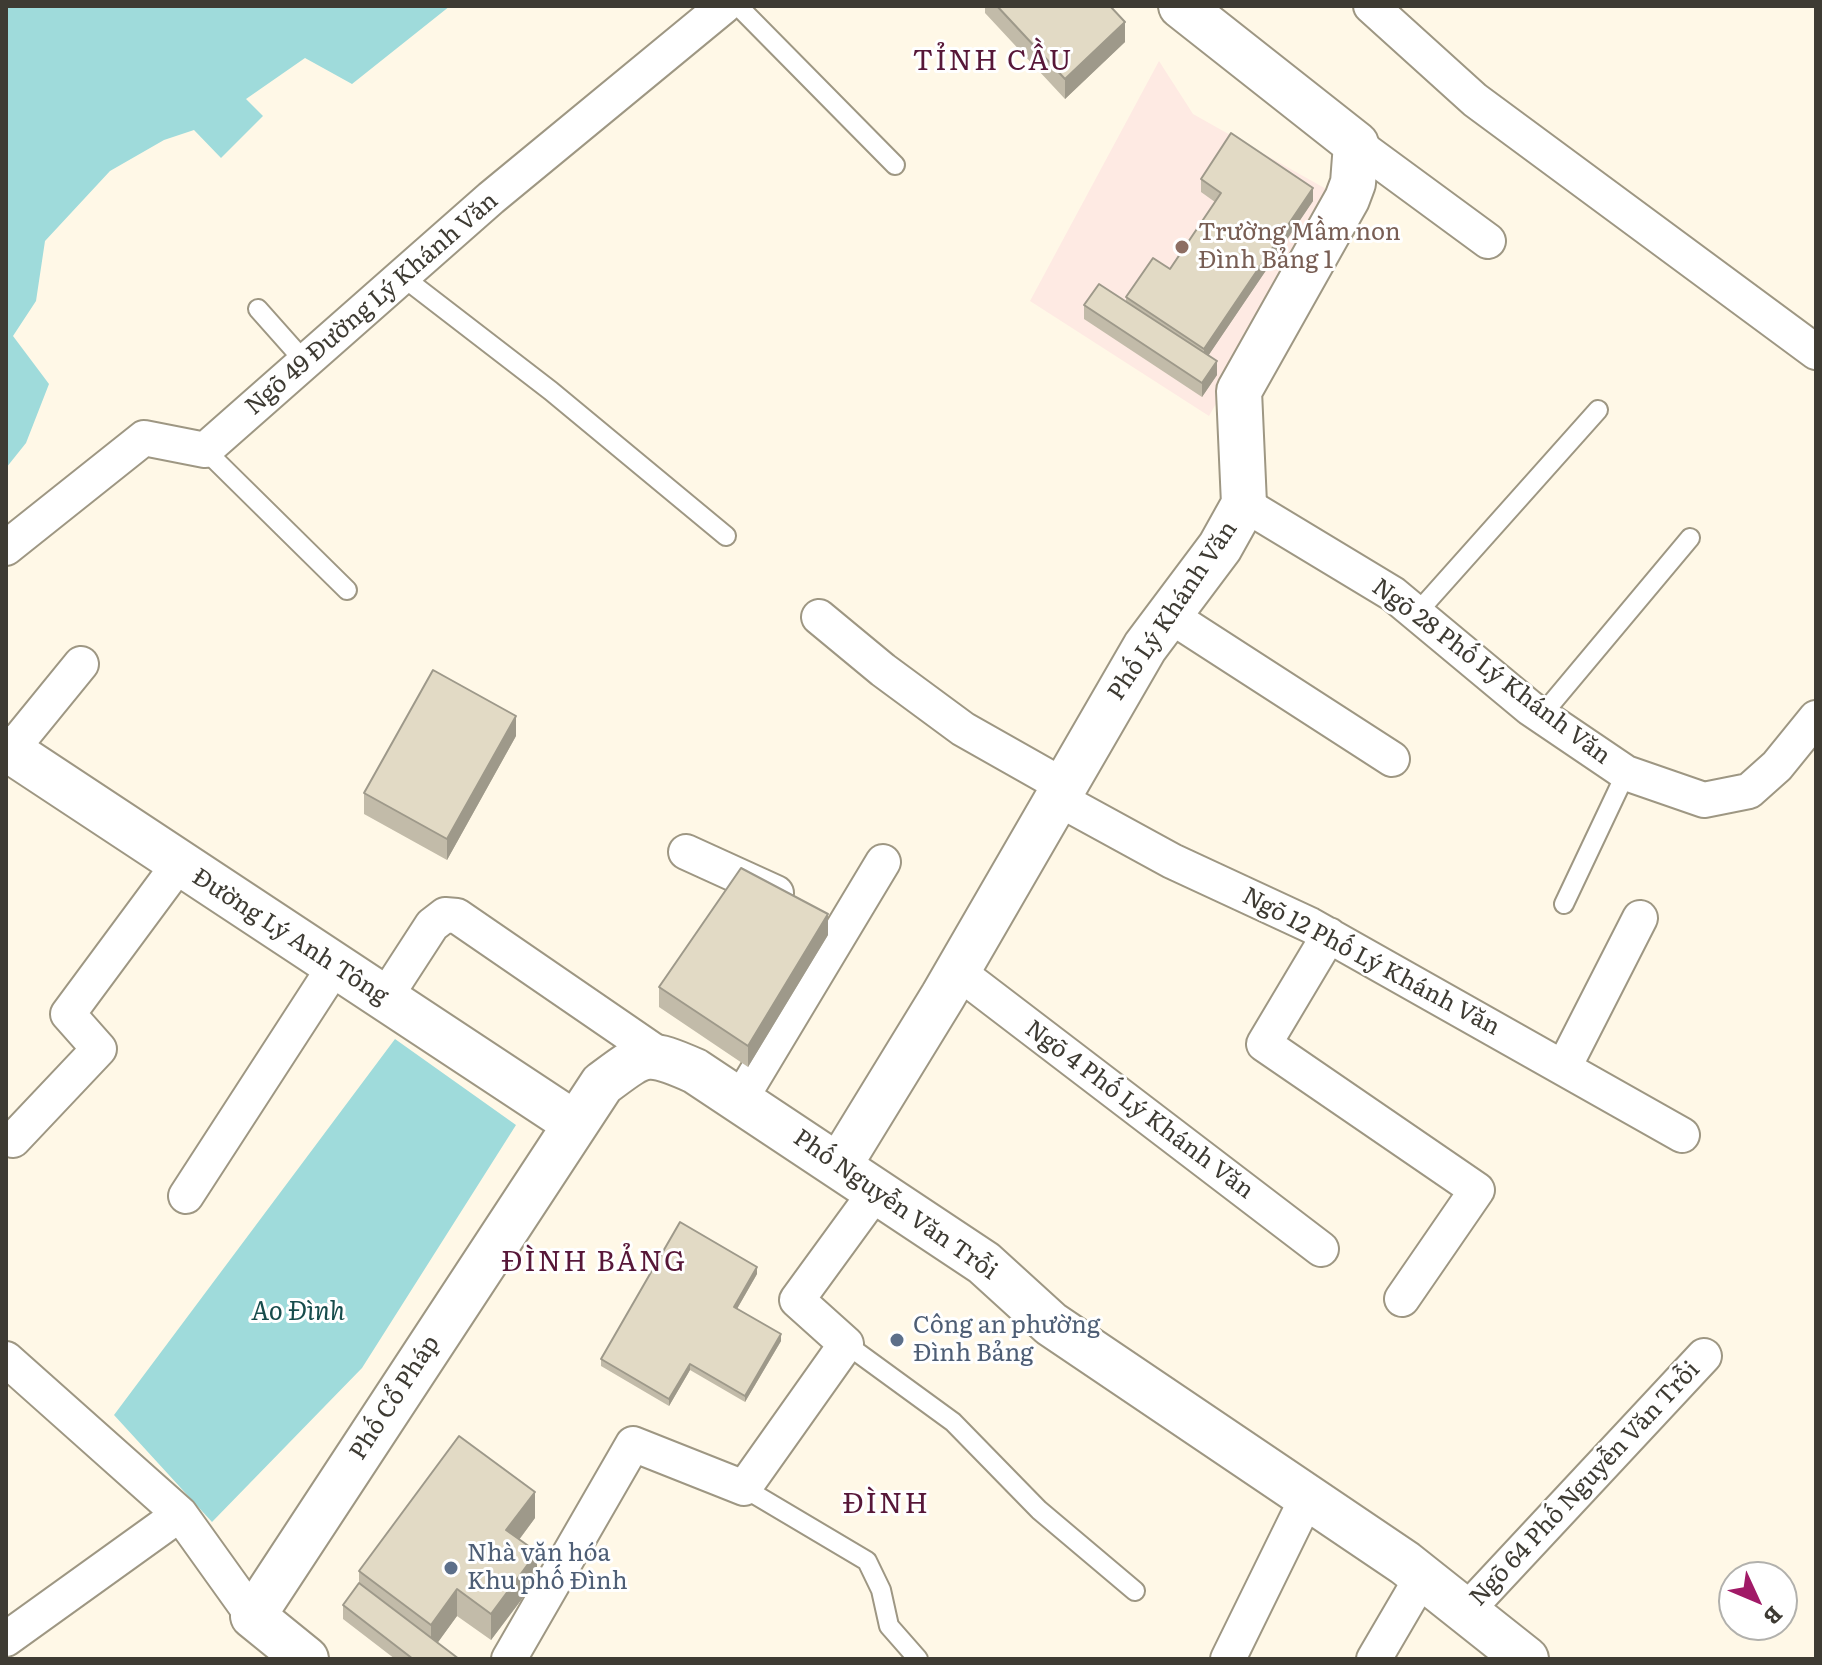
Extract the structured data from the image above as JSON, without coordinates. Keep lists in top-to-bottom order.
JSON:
{
  "streets": {
    "main road": [
      "Phố Lý Khánh Văn",
      "Đường Lý Anh Tông",
      "Phố Nguyễn Văn Trỗi",
      "Phố Cổ Pháp"
    ],
    "street": [
      "Ngõ 49 Đường Lý Khánh Văn",
      "Ngõ 28 Phố Lý Khánh Văn",
      "Ngõ 12 Phố Lý Khánh Văn",
      "Ngõ 4 Phố Lý Khánh Văn",
      "Ngõ 64 Phố Nguyễn Văn Trỗi"
    ]
  },
  "crossings": [
    ["Phố Lý Khánh Văn", "Ngõ 28 Phố Lý Khánh Văn"],
    ["Phố Lý Khánh Văn", "Ngõ 12 Phố Lý Khánh Văn"],
    ["Phố Lý Khánh Văn", "Ngõ 4 Phố Lý Khánh Văn"],
    ["Phố Lý Khánh Văn", "Phố Nguyễn Văn Trỗi"],
    ["Đường Lý Anh Tông", "Phố Cổ Pháp"],
    ["Phố Nguyễn Văn Trỗi", "Ngõ 64 Phố Nguyễn Văn Trỗi"]
  ],
  "districts": ["TỈNH CẦU", "ĐÌNH BẢNG", "ĐÌNH"],
  "water": ["Ao Đình"],
  "places": ["Trường Mầm non Đình Bảng 1", "Công an phường Đình Bảng", "Nhà văn hóa Khu phố Đình"],
  "north": "bottom right"
}
